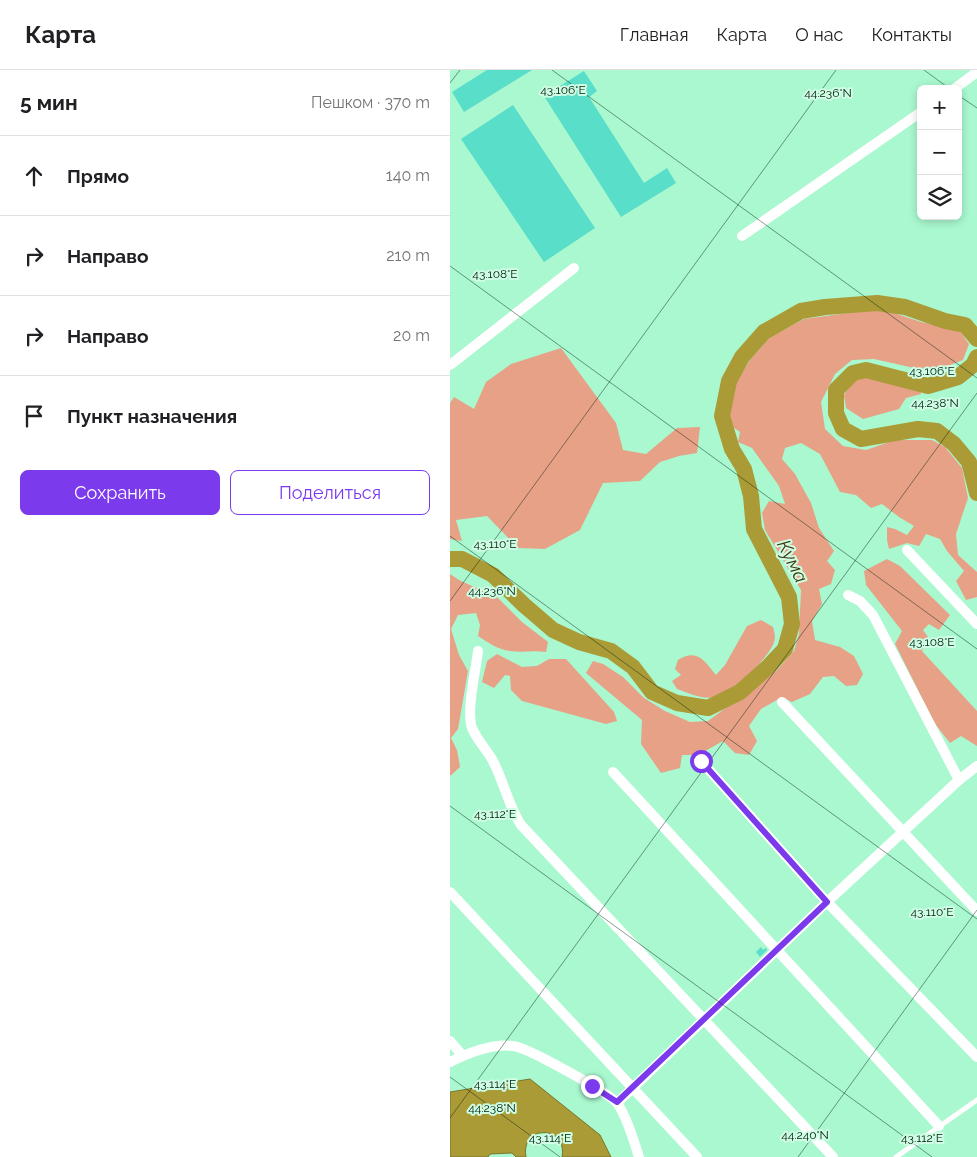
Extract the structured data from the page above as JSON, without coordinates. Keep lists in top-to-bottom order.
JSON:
{
  "water": ["Кума"],
  "page": {
    "header": "Карта",
    "nav": [
      "Главная",
      "Карта",
      "О нас",
      "Контакты"
    ],
    "heading": ["5 мин", "Пешком · 370 m"],
    "map_buttons": ["+", "−"],
    "list": [
      ["Прямо", "140 m"],
      ["Направо", "210 m"],
      ["Направо", "20 m"],
      "Пункт назначения"
    ],
    "buttons": ["Сохранить", "Поделиться"]
  },
  "coordinates": [
    "43.106°E",
    "44.236°N",
    "43.108°E",
    "44.238°N",
    "43.110°E",
    "43.112°E",
    "43.114°E",
    "44.240°N"
  ]
}
